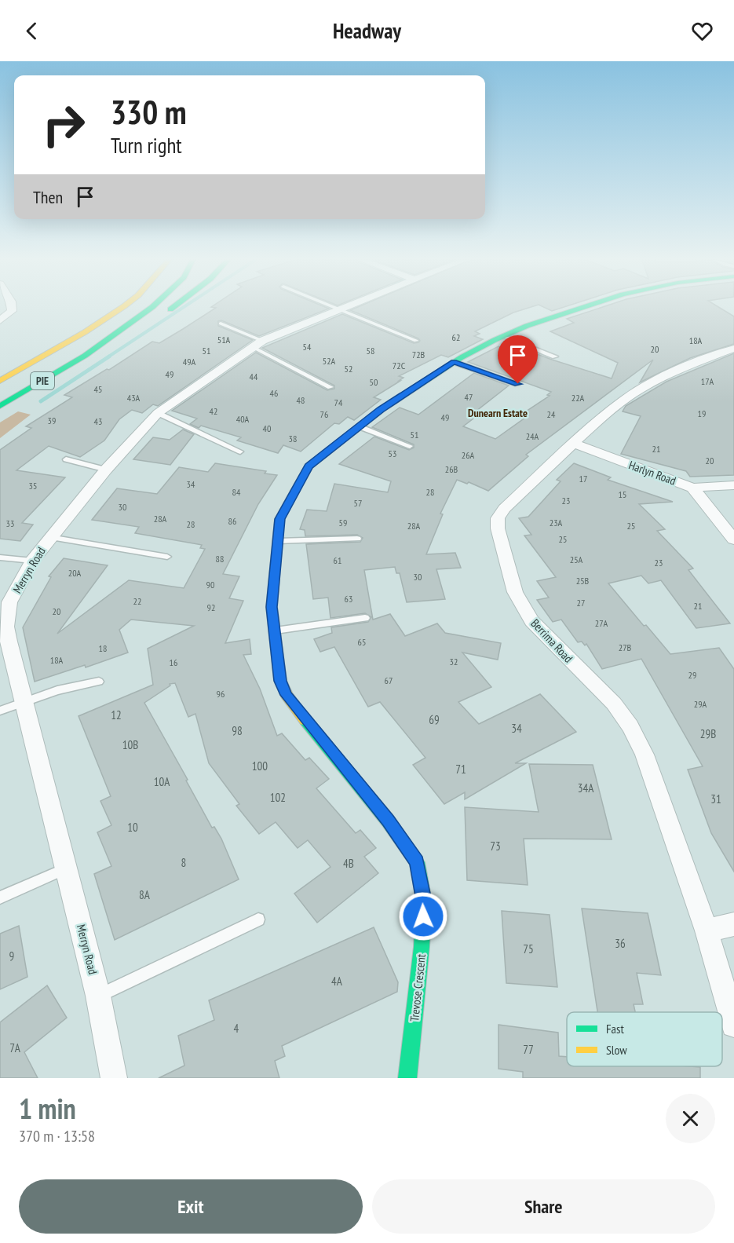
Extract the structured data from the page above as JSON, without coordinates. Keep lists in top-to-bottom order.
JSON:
{
  "streets": {
    "main road": ["PIE", "Trevose Crescent"],
    "street": ["Harlyn Road", "Merryn Road", "Berrima Road"]
  },
  "crossings": [
    ["Harlyn Road", "Berrima Road"]
  ],
  "districts": ["Dunearn Estate"],
  "house_numbers": [
    "62",
    "51A",
    "18A",
    "54",
    "20",
    "51",
    "58",
    "72B",
    "52A",
    "49A",
    "72C",
    "52",
    "49",
    "44",
    "17A",
    "50",
    "45",
    "46",
    "47",
    "43A",
    "22A",
    "48",
    "74",
    "42",
    "19",
    "76",
    "24",
    "49",
    "40A",
    "39",
    "43",
    "40",
    "51",
    "24A",
    "38",
    "21",
    "53",
    "26A",
    "20",
    "26B",
    "17",
    "34",
    "35",
    "84",
    "28",
    "15",
    "23",
    "57",
    "30",
    "28A",
    "86",
    "59",
    "23A",
    "33",
    "28",
    "28A",
    "25",
    "25",
    "88",
    "25A",
    "61",
    "23",
    "20A",
    "30",
    "25B",
    "90",
    "63",
    "22",
    "27",
    "21",
    "92",
    "20",
    "27A",
    "65",
    "27B",
    "18",
    "18A",
    "32",
    "16",
    "29",
    "67",
    "96",
    "29A",
    "12",
    "69",
    "34",
    "98",
    "29B",
    "10B",
    "100",
    "71",
    "10A",
    "34A",
    "102",
    "31",
    "10",
    "73",
    "8",
    "4B",
    "8A",
    "36",
    "75",
    "9",
    "4A",
    "4",
    "7A",
    "77"
  ],
  "legend": ["Fast", "Slow"],
  "page": {
    "header": "Headway",
    "turn": ["330 m", "Turn right"],
    "then": "Then",
    "heading": ["1 min", "370 m · 13:58"],
    "buttons": ["Exit", "Share"]
  }
}
